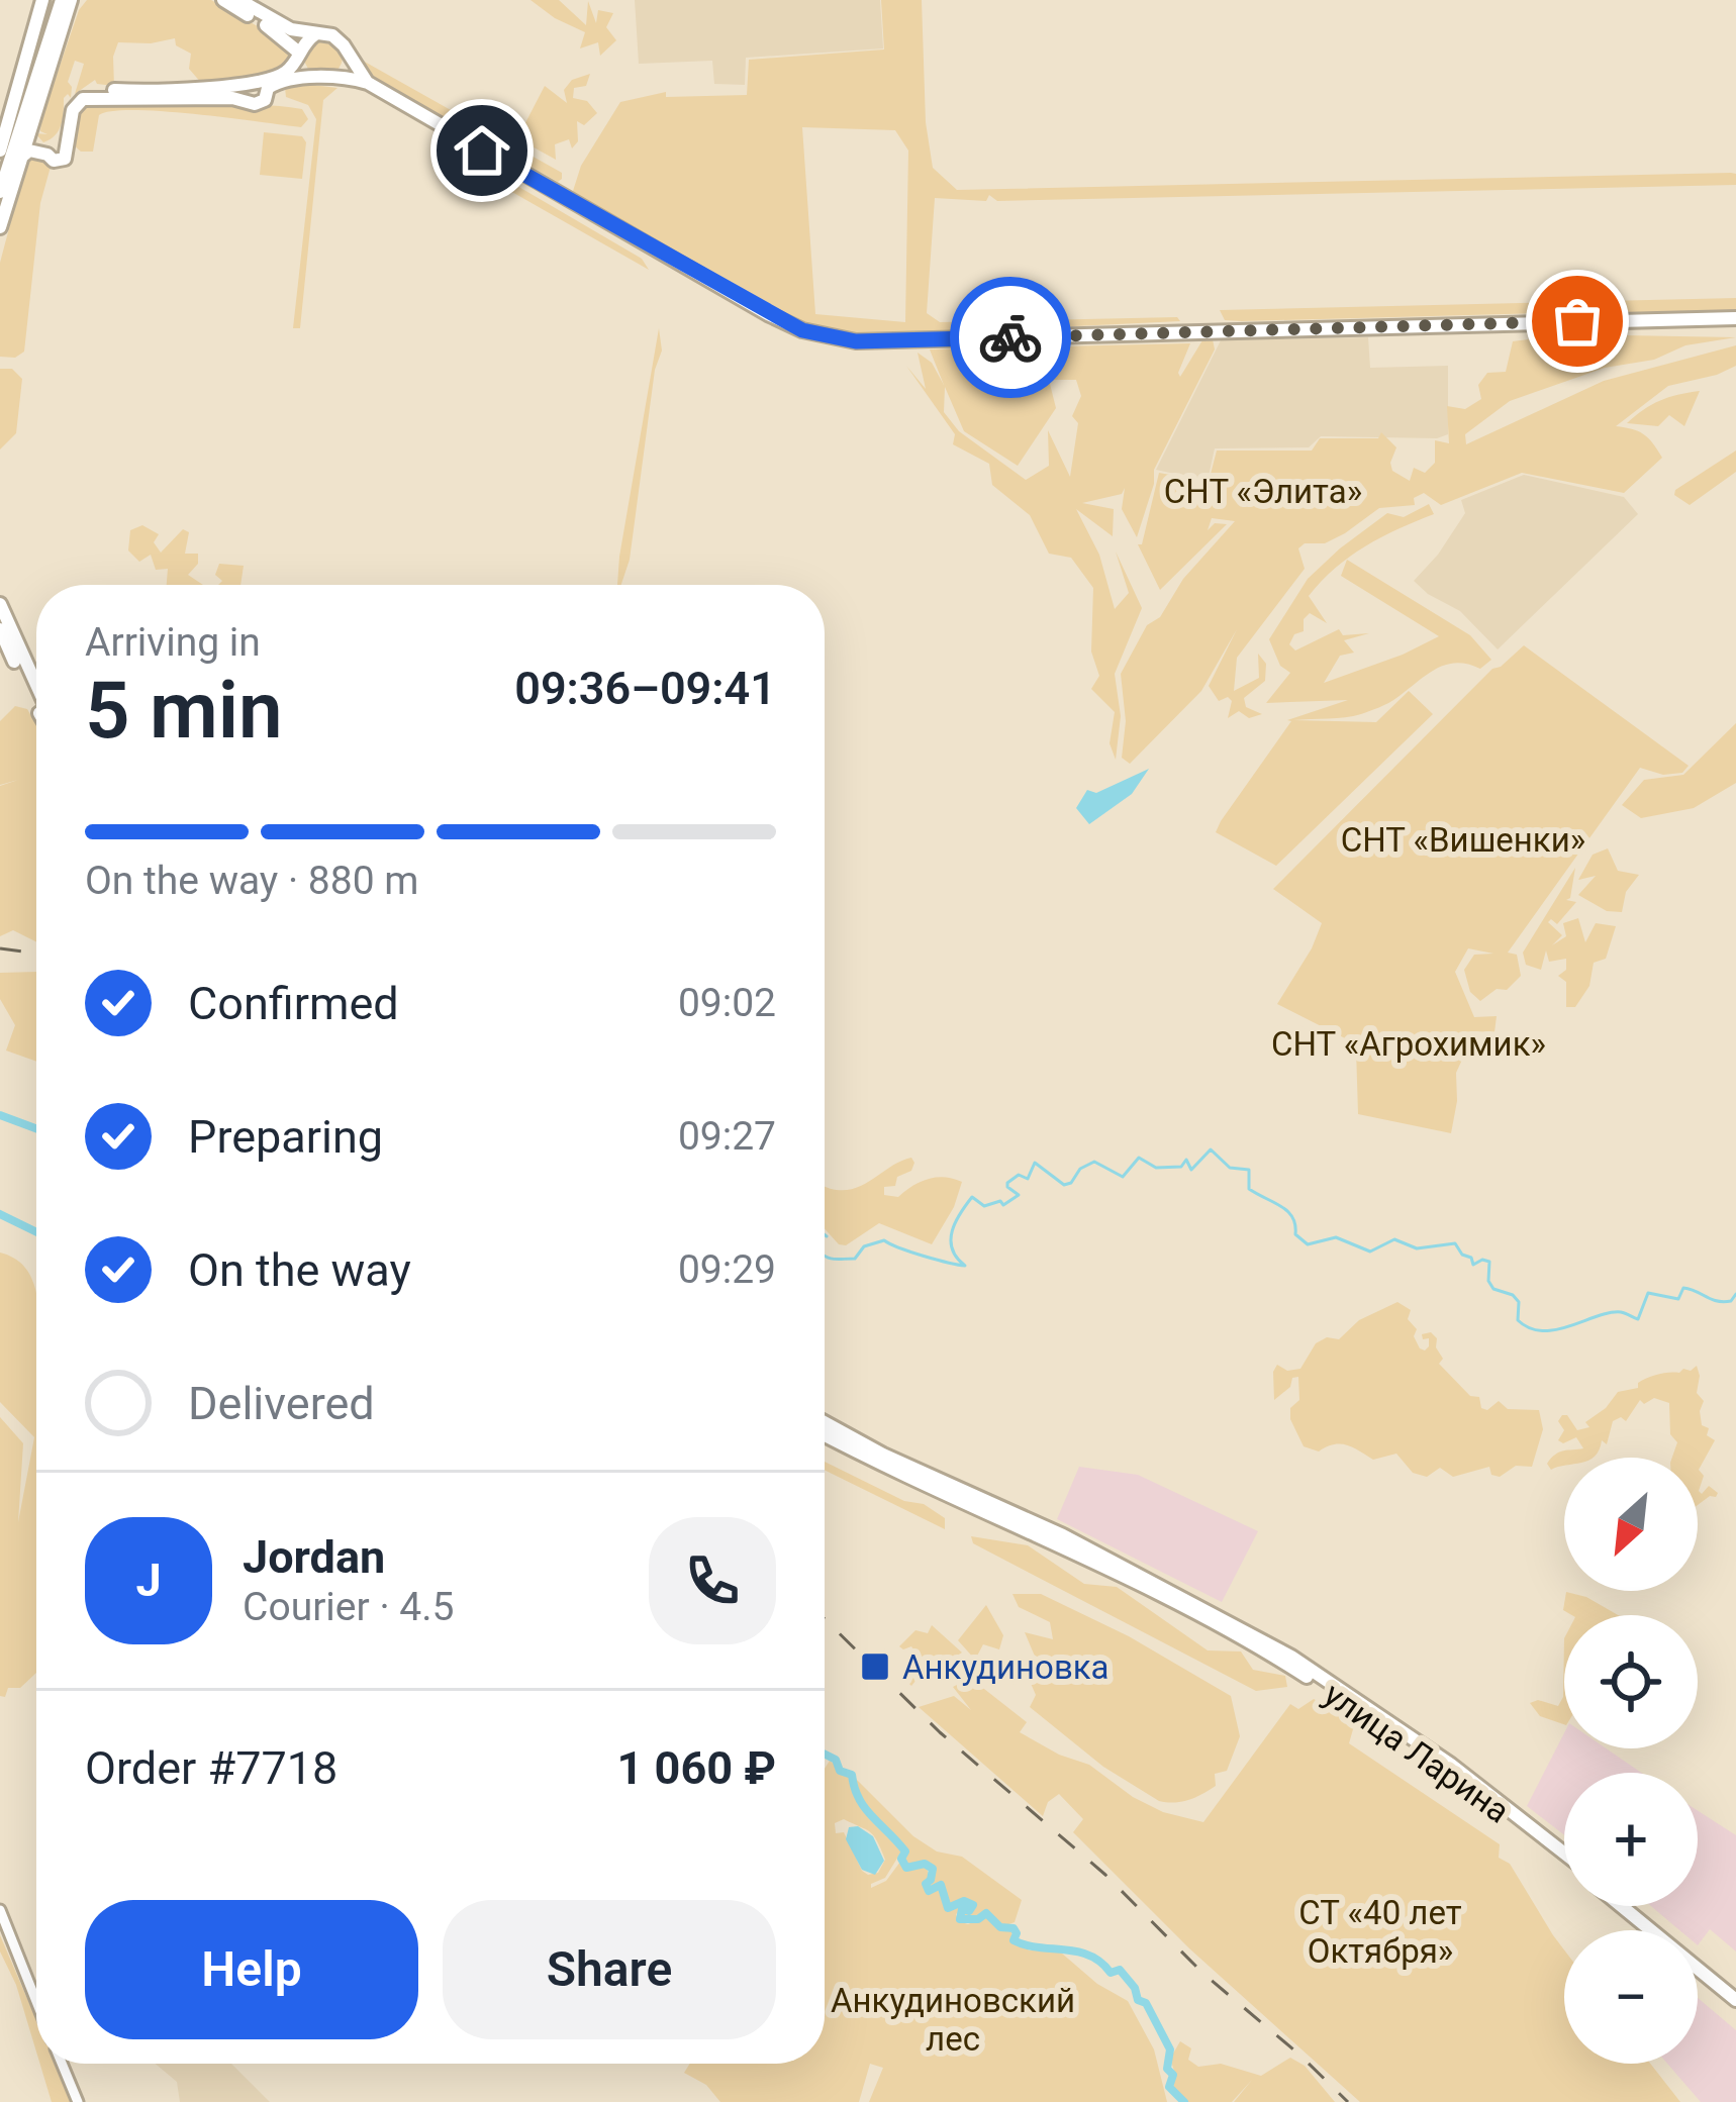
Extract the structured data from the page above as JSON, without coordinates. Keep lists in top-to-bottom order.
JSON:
{
  "streets": {
    "main road": ["улица Ларина"]
  },
  "parks": [
    "СНТ «Элита»",
    "СНТ «Вишенки»",
    "СНТ «Агрохимик»",
    "СТ «40 лет Октября»",
    "Анкудиновский лес"
  ],
  "places": {
    "transit": ["Анкудиновка"]
  },
  "north": "bottom left",
  "page": {
    "heading": ["5 min", "Arriving in", "09:36–09:41"],
    "panel": [
      "Jordan",
      "Courier · 4.5",
      "Order #7718",
      "1 060 ₽"
    ],
    "bar": "On the way · 880 m",
    "list": [
      ["Confirmed", "09:02"],
      ["Preparing", "09:27"],
      ["On the way", "09:29"],
      "Delivered"
    ],
    "map_buttons": ["+", "−"],
    "round": "J",
    "buttons": ["Help", "Share"]
  }
}
